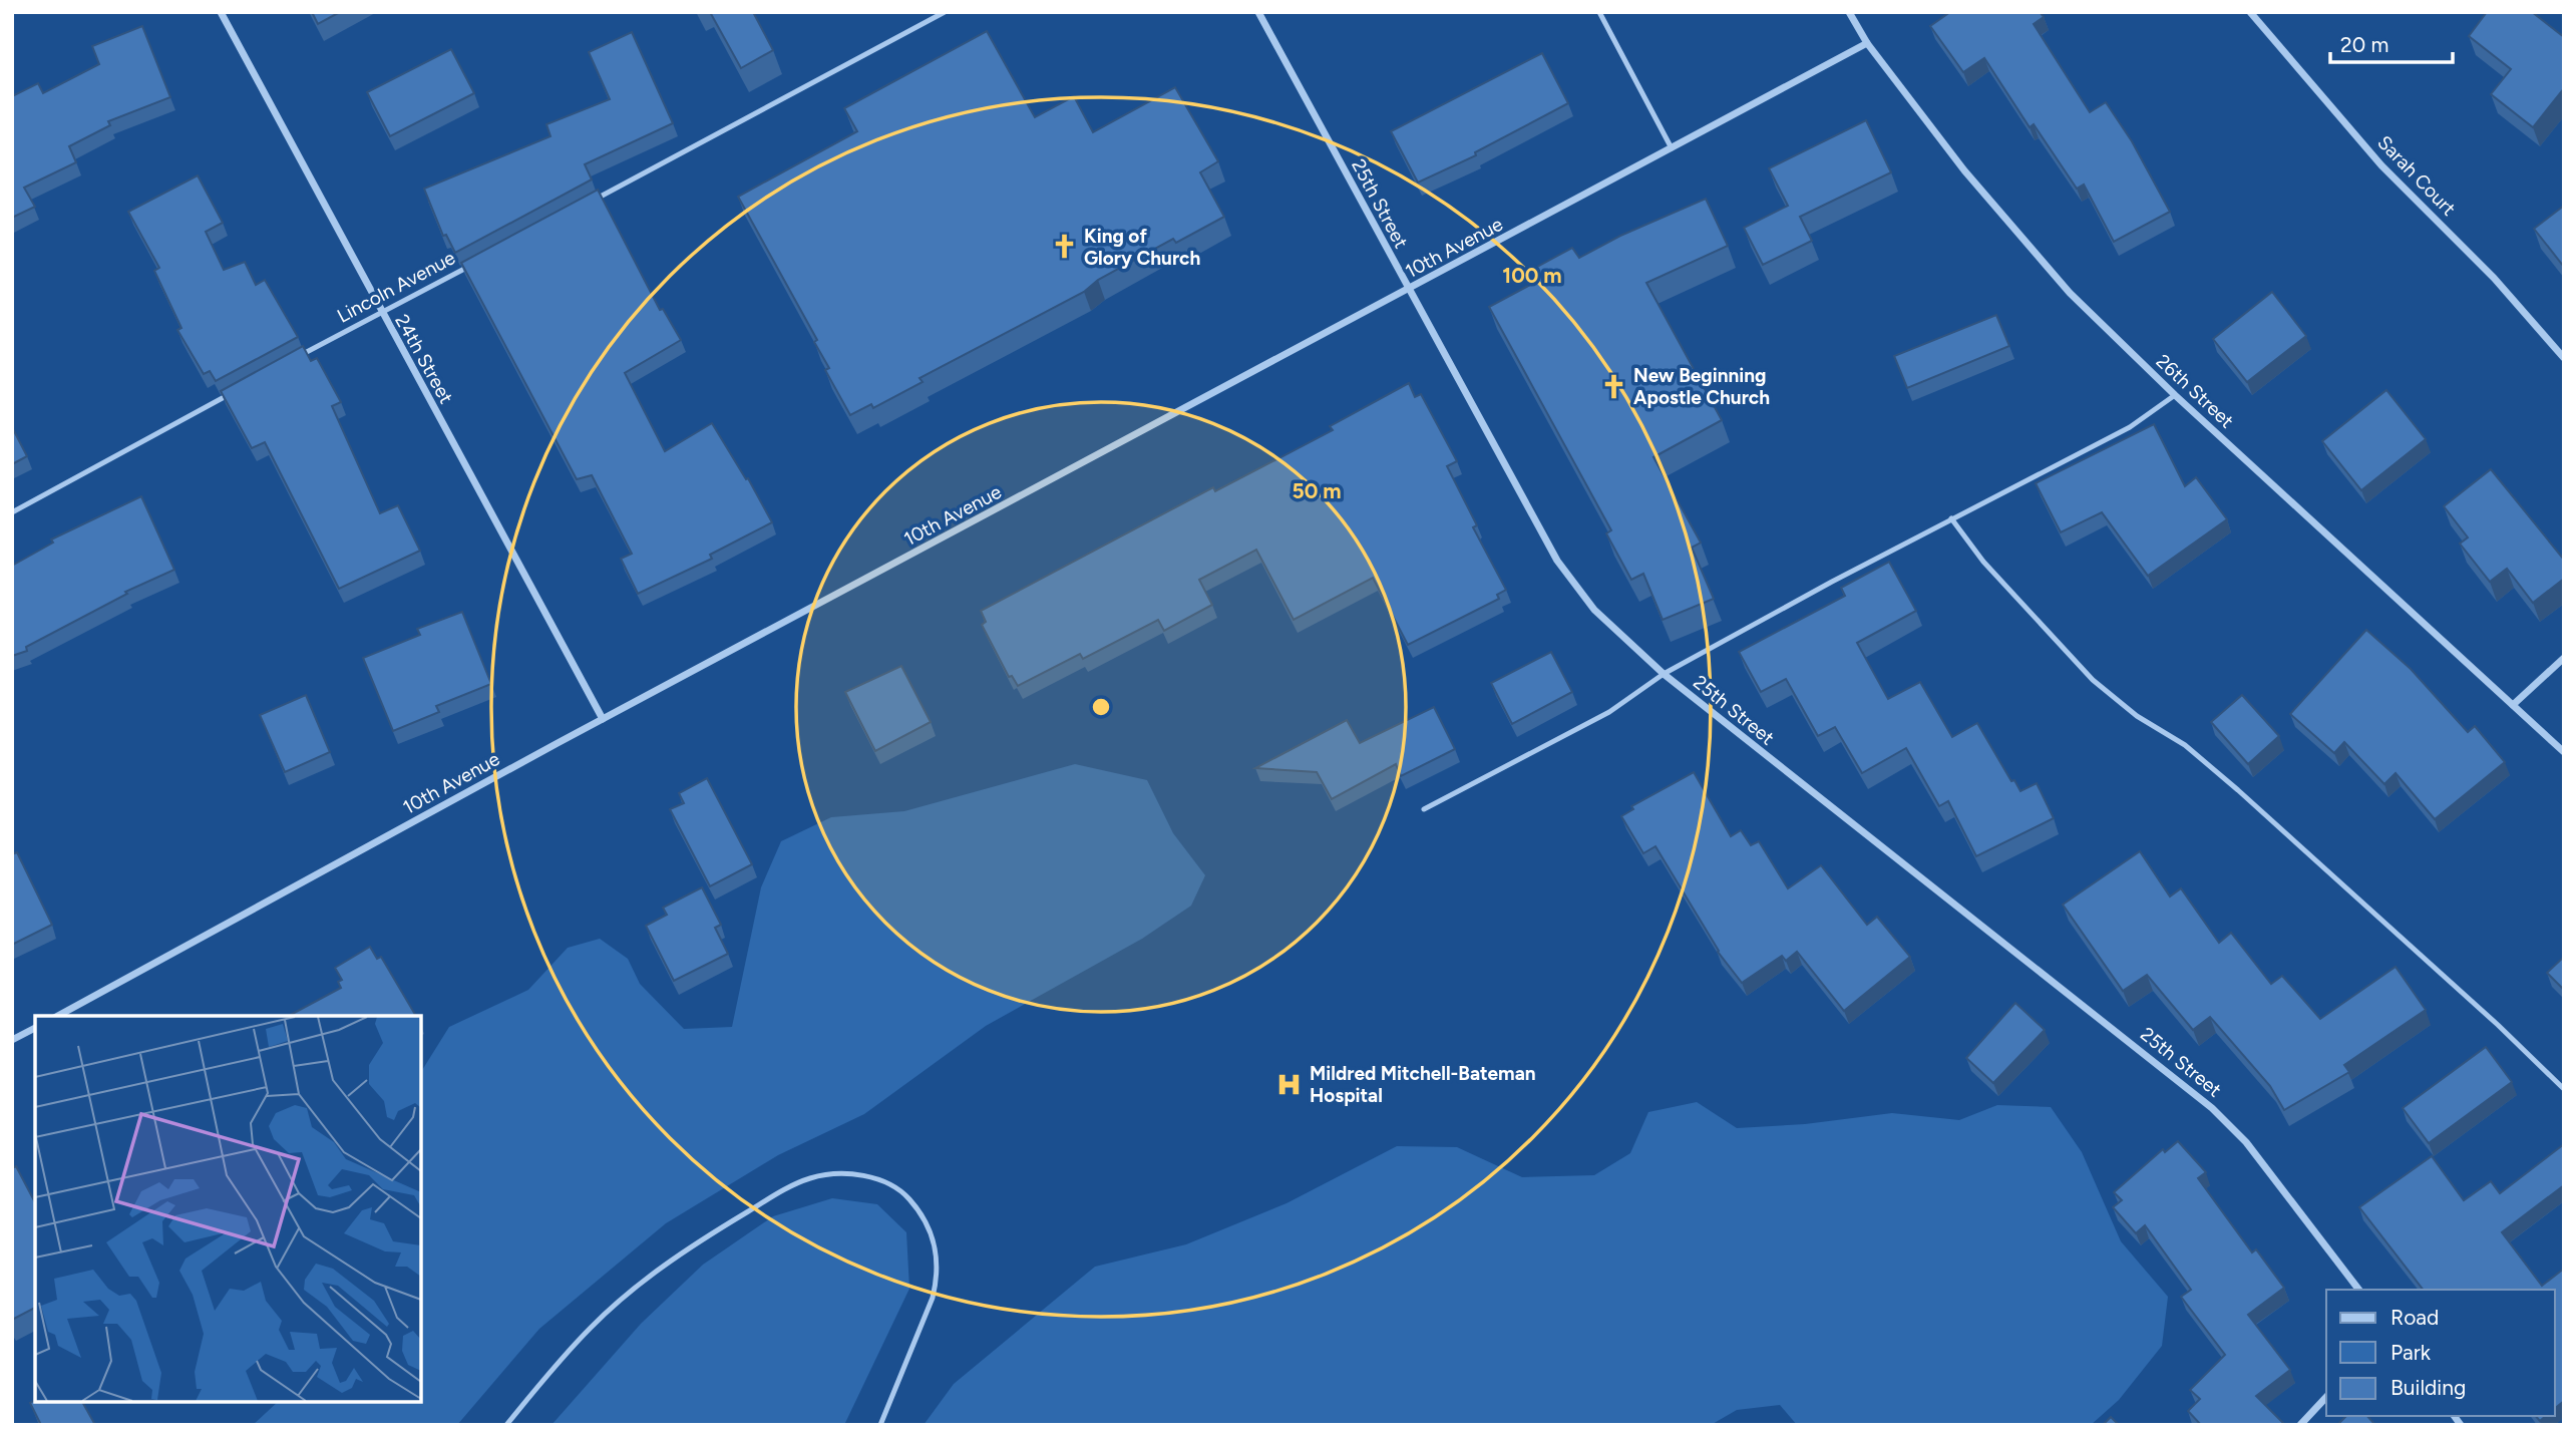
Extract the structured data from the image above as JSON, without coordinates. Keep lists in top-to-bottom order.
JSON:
{
  "streets": {
    "street": [
      "Sarah Court",
      "25th Street",
      "10th Avenue",
      "24th Street",
      "26th Street"
    ],
    "lane": ["Lincoln Avenue"]
  },
  "crossings": [
    ["25th Street", "10th Avenue"],
    ["10th Avenue", "24th Street"],
    ["10th Avenue", "26th Street"],
    ["Lincoln Avenue", "24th Street"]
  ],
  "places": {
    "church": ["King of Glory Church", "New Beginning Apostle Church"],
    "hospital": ["Mildred Mitchell-Bateman Hospital"]
  },
  "legend": ["Road", "Park", "Building"],
  "scale_bar": "20 m",
  "rings": ["100 m", "50 m"]
}
